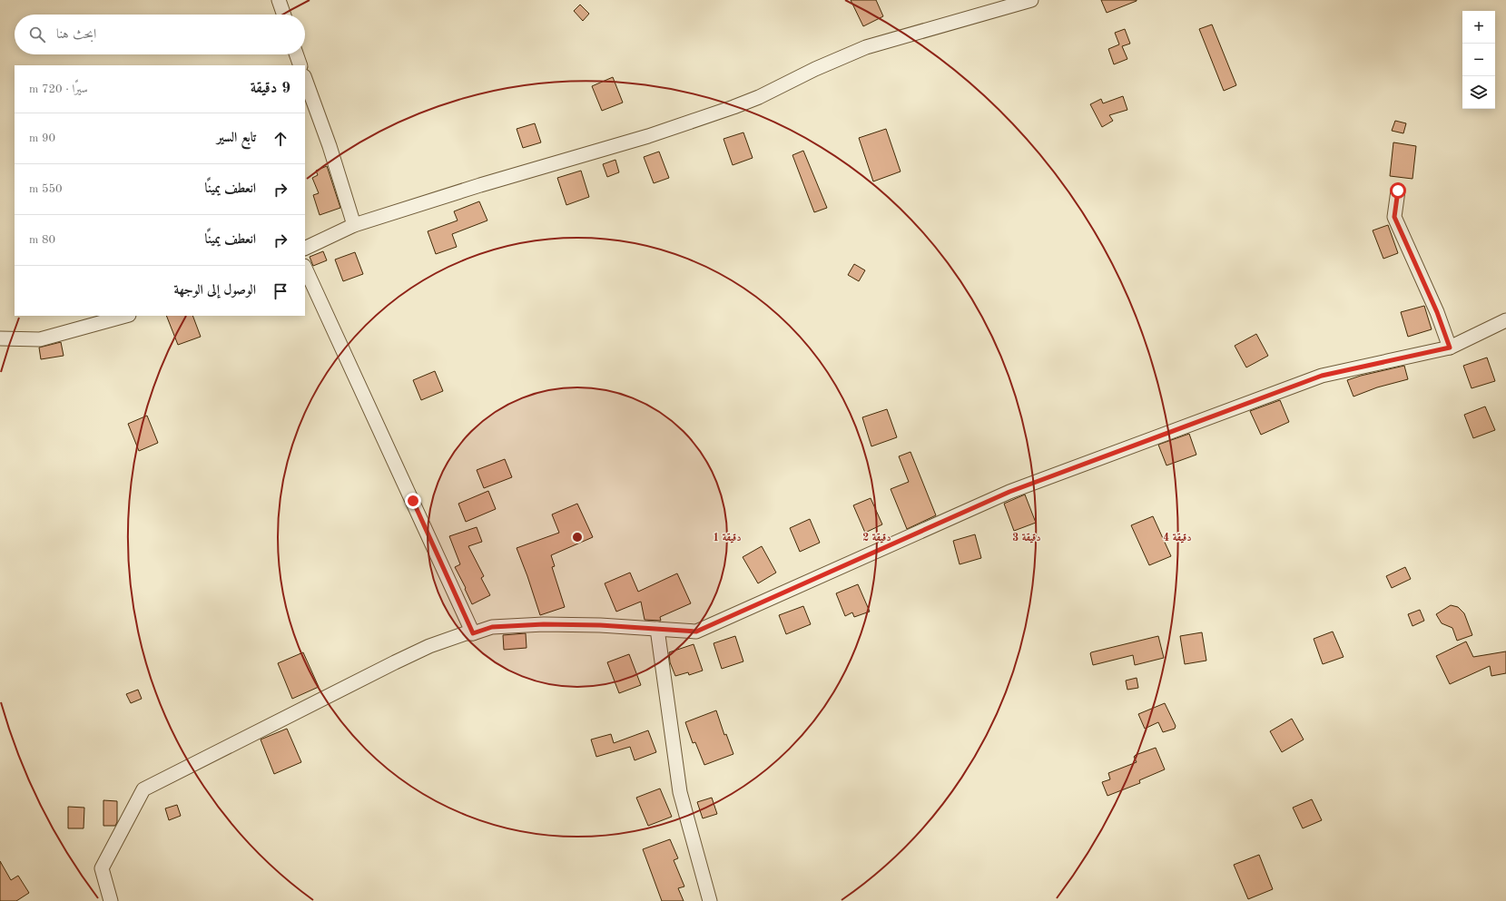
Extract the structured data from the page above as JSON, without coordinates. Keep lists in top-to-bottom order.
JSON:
{
  "page": {
    "map_buttons": ["+", "−"],
    "search": "ابحث هنا",
    "heading": ["9 دقيقة", "سيرًا · 720 m"],
    "list": [
      ["تابع السير", "90 m"],
      ["انعطف يمينًا", "550 m"],
      ["انعطف يمينًا", "80 m"],
      "الوصول إلى الوجهة"
    ]
  },
  "rings": [
    "1 دقيقة",
    "2 دقيقة",
    "3 دقيقة",
    "4 دقيقة"
  ]
}
